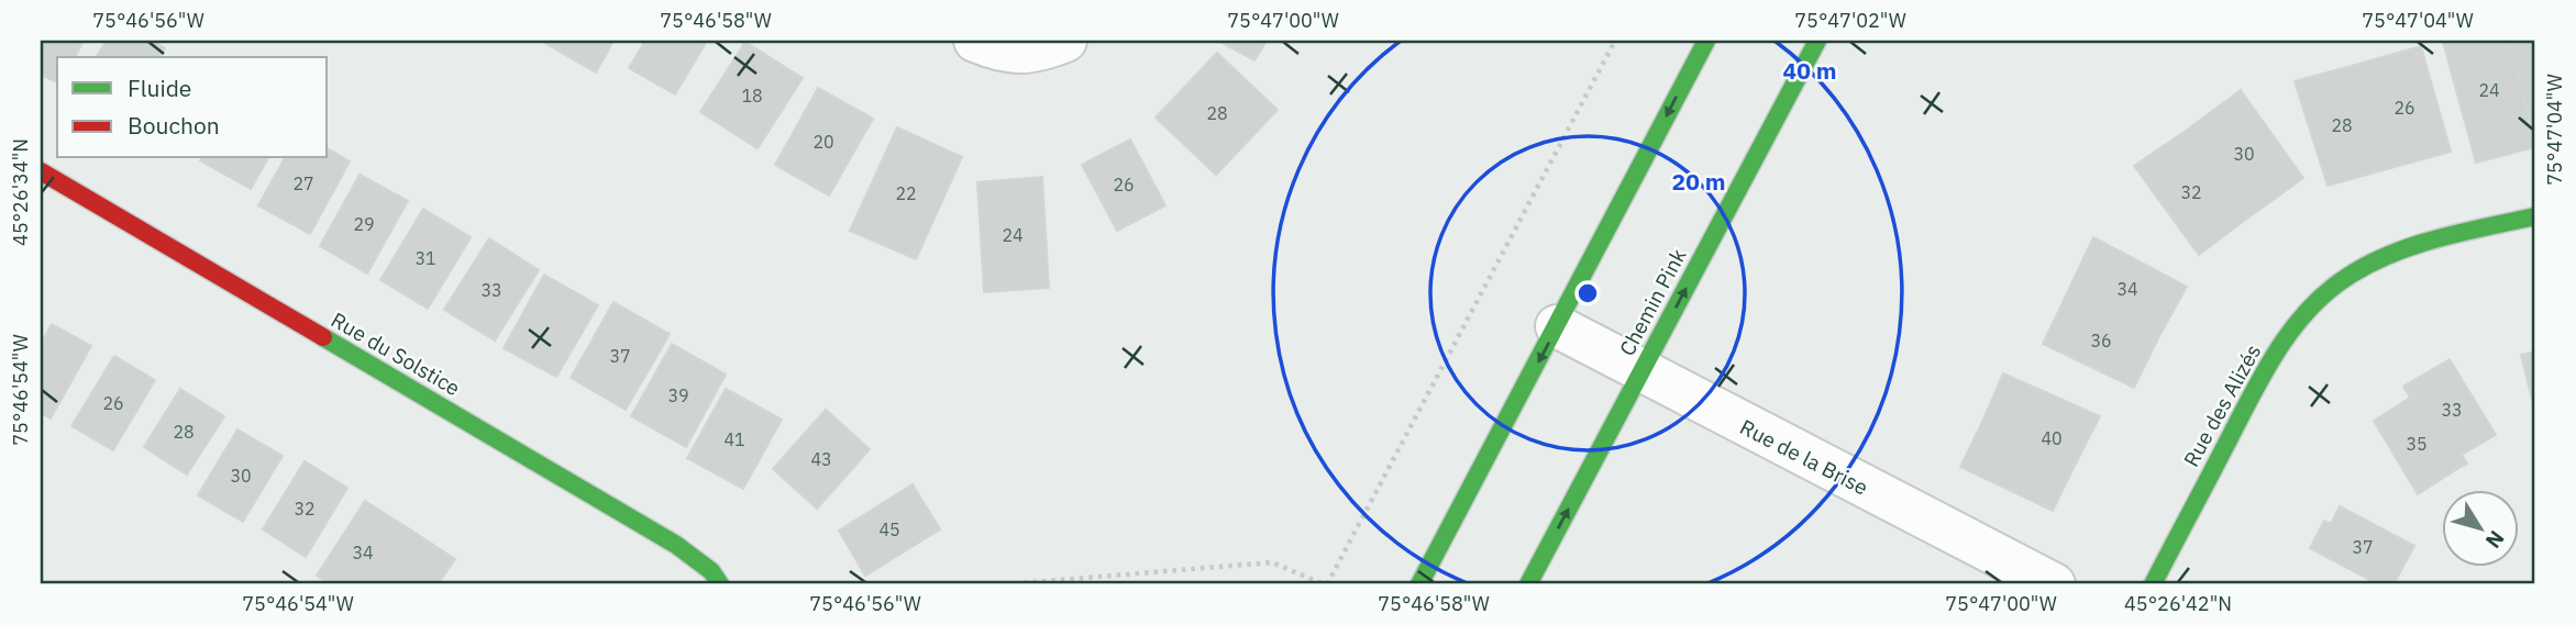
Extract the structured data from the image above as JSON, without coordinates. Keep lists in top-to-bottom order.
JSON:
{
  "streets": {
    "street": [
      "Chemin Pink",
      "Rue du Solstice",
      "Rue des Alizés",
      "Rue de la Brise"
    ]
  },
  "crossings": [
    ["Chemin Pink", "Rue de la Brise"]
  ],
  "house_numbers": [
    "24",
    "18",
    "26",
    "28",
    "28",
    "20",
    "30",
    "27",
    "26",
    "32",
    "22",
    "29",
    "24",
    "31",
    "34",
    "33",
    "36",
    "37",
    "39",
    "26",
    "33",
    "28",
    "40",
    "41",
    "35",
    "43",
    "30",
    "32",
    "45",
    "37",
    "34"
  ],
  "legend": ["Fluide", "Bouchon"],
  "north": "bottom right",
  "coordinates": [
    "75°46'56\"W",
    "75°46'58\"W",
    "75°47'00\"W",
    "75°47'02\"W",
    "75°47'04\"W",
    "45°26'34\"N",
    "75°46'54\"W",
    "45°26'42\"N"
  ],
  "rings": ["40 m", "20 m"]
}
